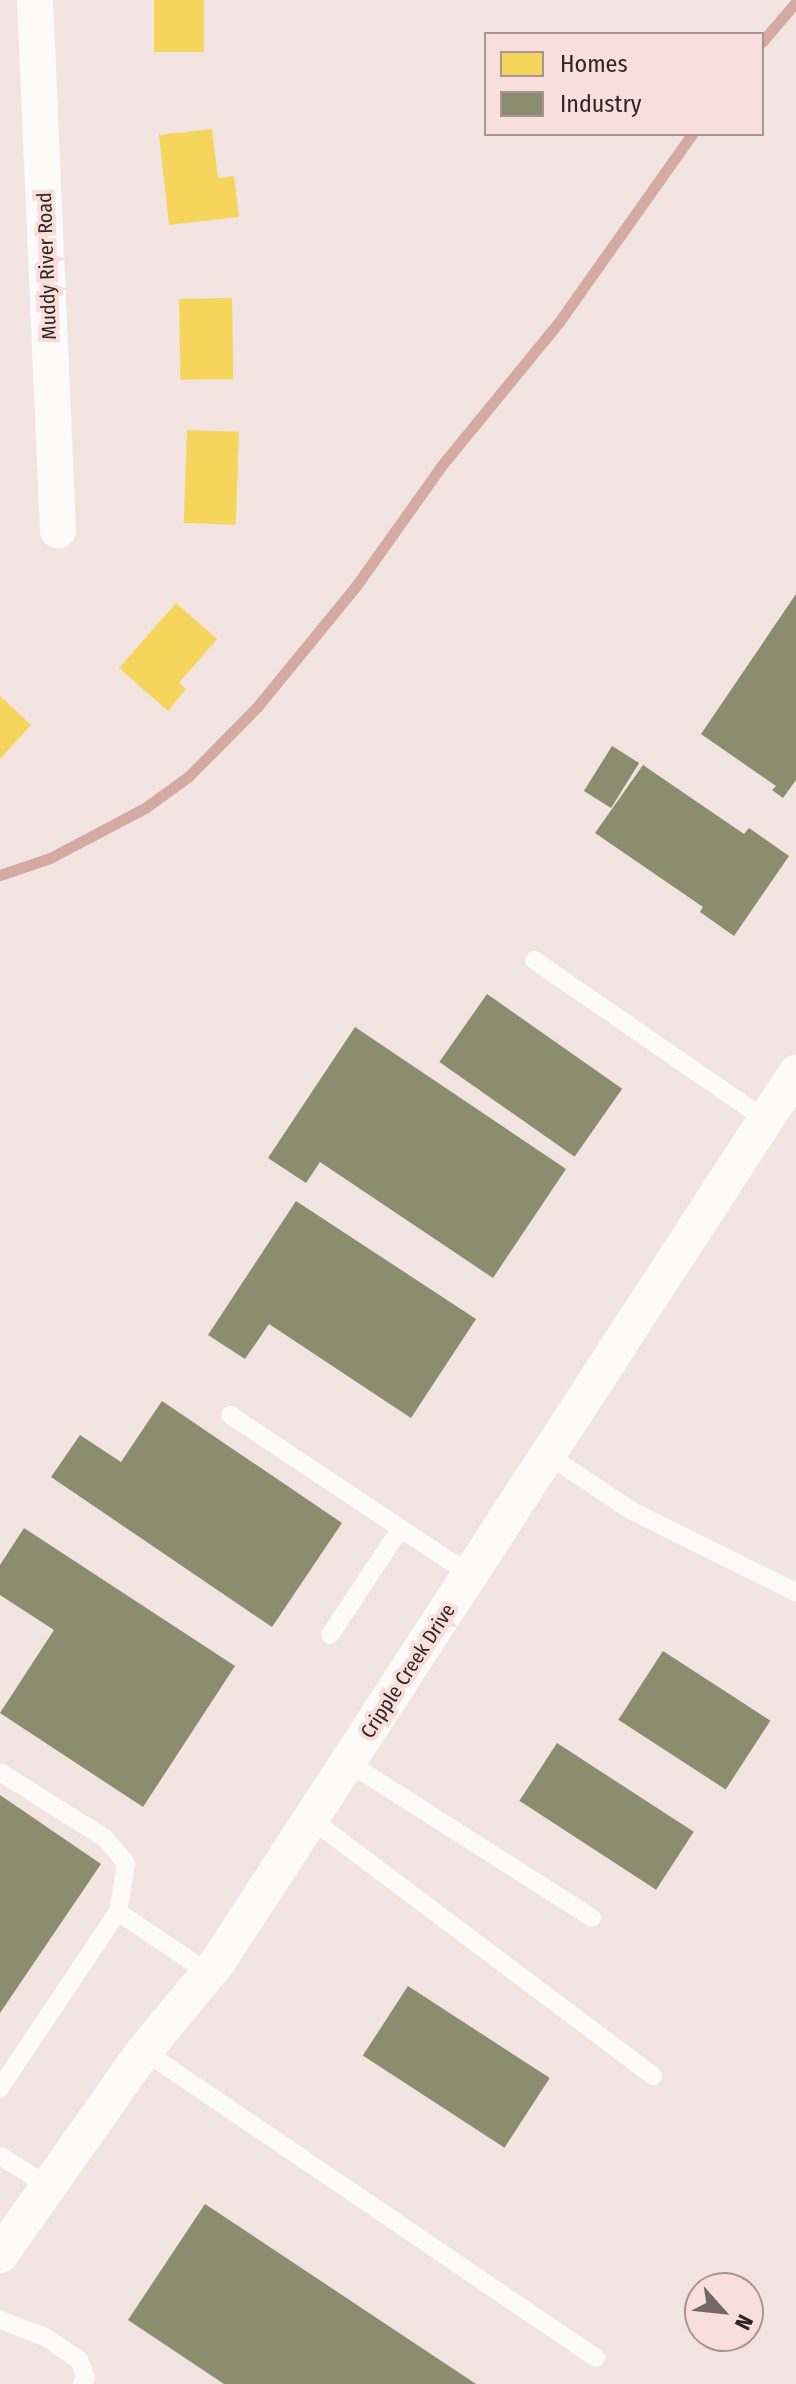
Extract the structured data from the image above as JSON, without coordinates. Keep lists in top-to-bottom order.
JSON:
{
  "streets": {
    "street": ["Muddy River Road", "Cripple Creek Drive"]
  },
  "legend": ["Homes", "Industry"],
  "north": "bottom right"
}
